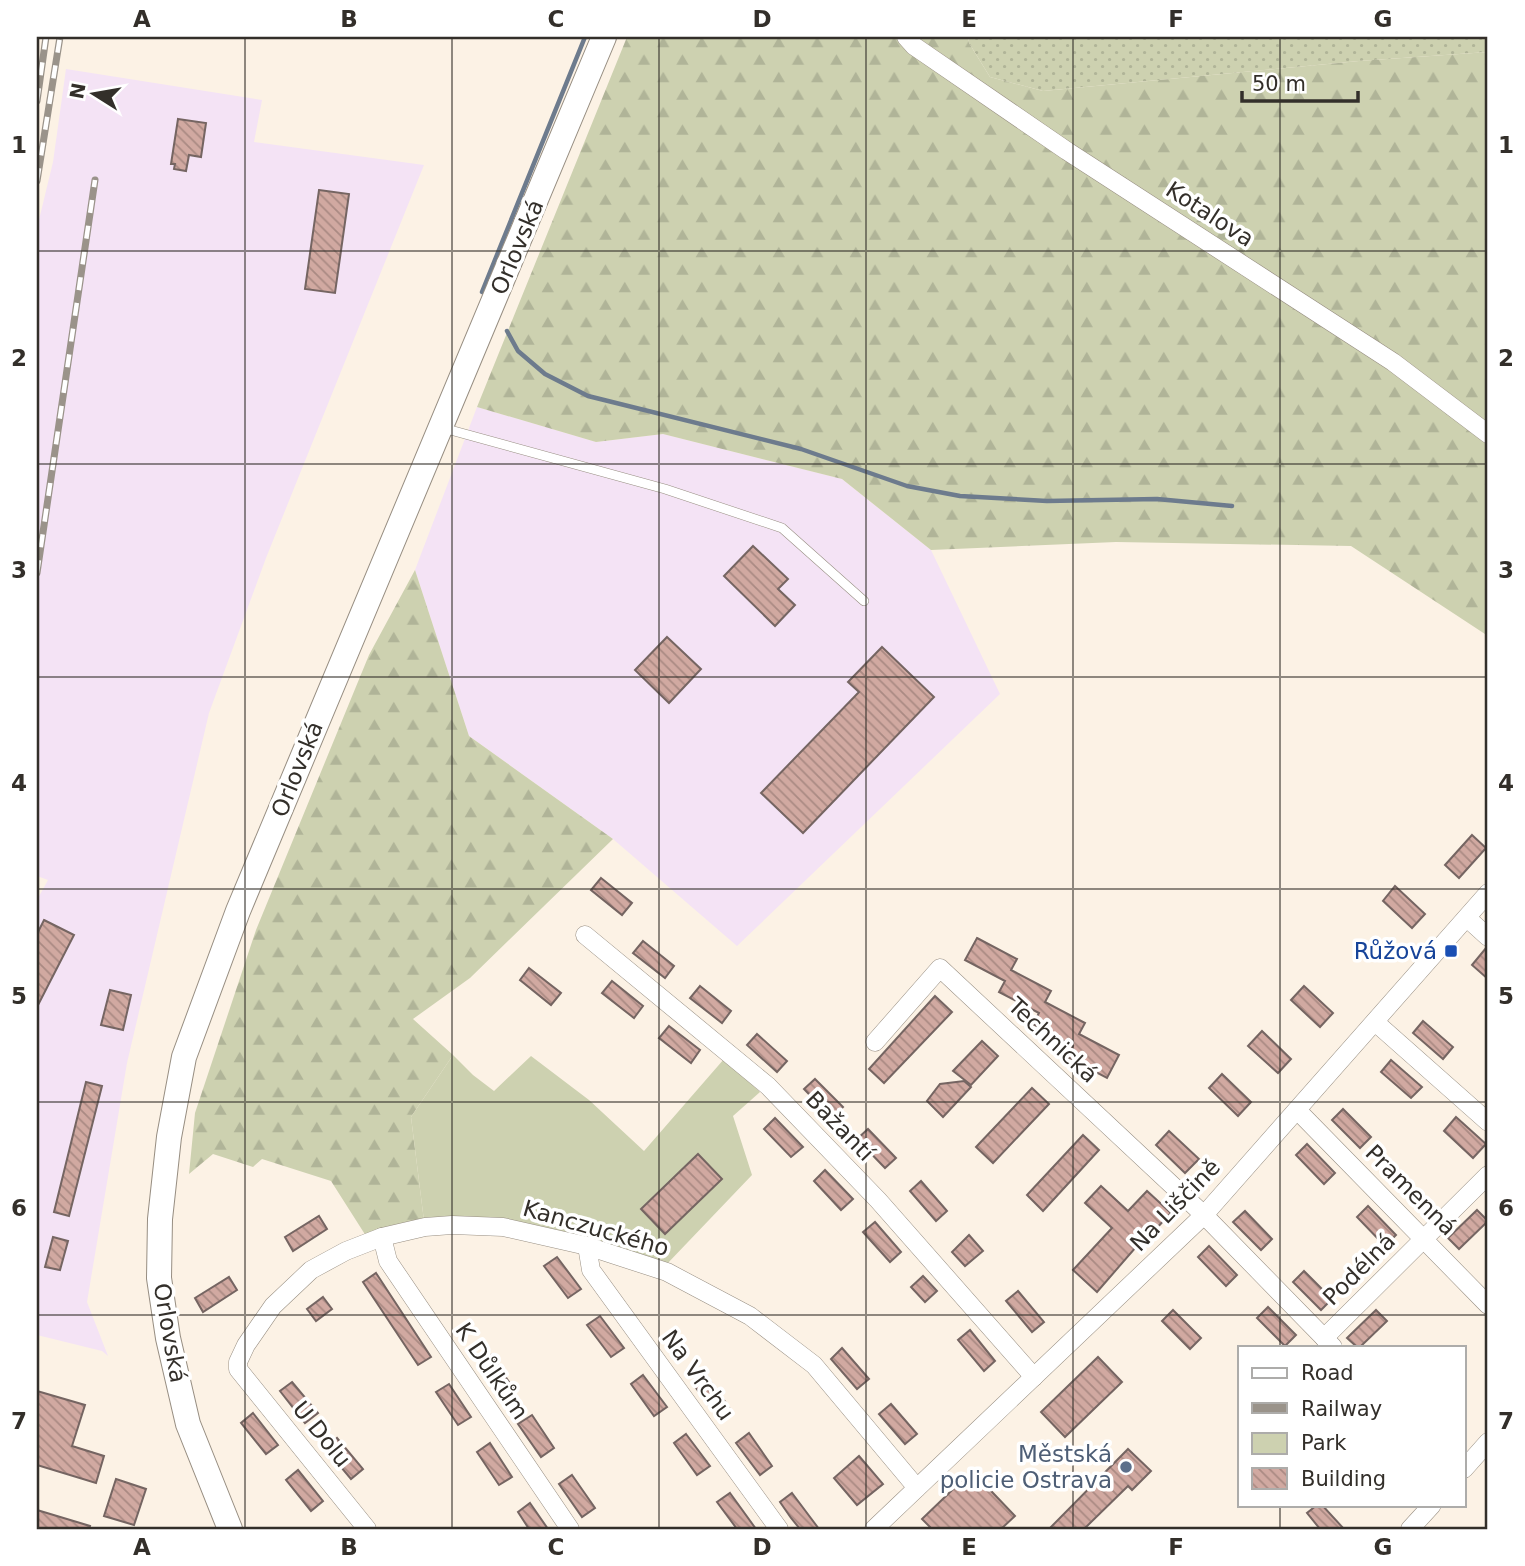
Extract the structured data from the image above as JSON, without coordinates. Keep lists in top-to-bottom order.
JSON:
{
  "streets": {
    "main road": ["Orlovská"],
    "street": [
      "Kotalova",
      "Technická",
      "Bažantí",
      "Pramenná",
      "Na Liščině",
      "Kanczuckého",
      "Podélná",
      "K Důlkům",
      "Na Vrchu",
      "U Dolu"
    ]
  },
  "crossings": [
    ["Technická", "Na Liščině"],
    ["Bažantí", "Na Liščině"],
    ["Pramenná", "Na Liščině"],
    ["Pramenná", "Podélná"],
    ["Na Liščině", "Kanczuckého"],
    ["Kanczuckého", "K Důlkům"],
    ["Kanczuckého", "Na Vrchu"],
    ["Kanczuckého", "U Dolu"]
  ],
  "places": {
    "transit": ["Růžová"],
    "other": ["Městská policie Ostrava"]
  },
  "legend": [
    "Road",
    "Railway",
    "Park",
    "Building"
  ],
  "scale_bar": "50 m",
  "north": "left",
  "grid": {
    "columns": [
      "A",
      "B",
      "C",
      "D",
      "E",
      "F",
      "G"
    ],
    "rows": [
      "1",
      "2",
      "3",
      "4",
      "5",
      "6",
      "7"
    ]
  }
}
